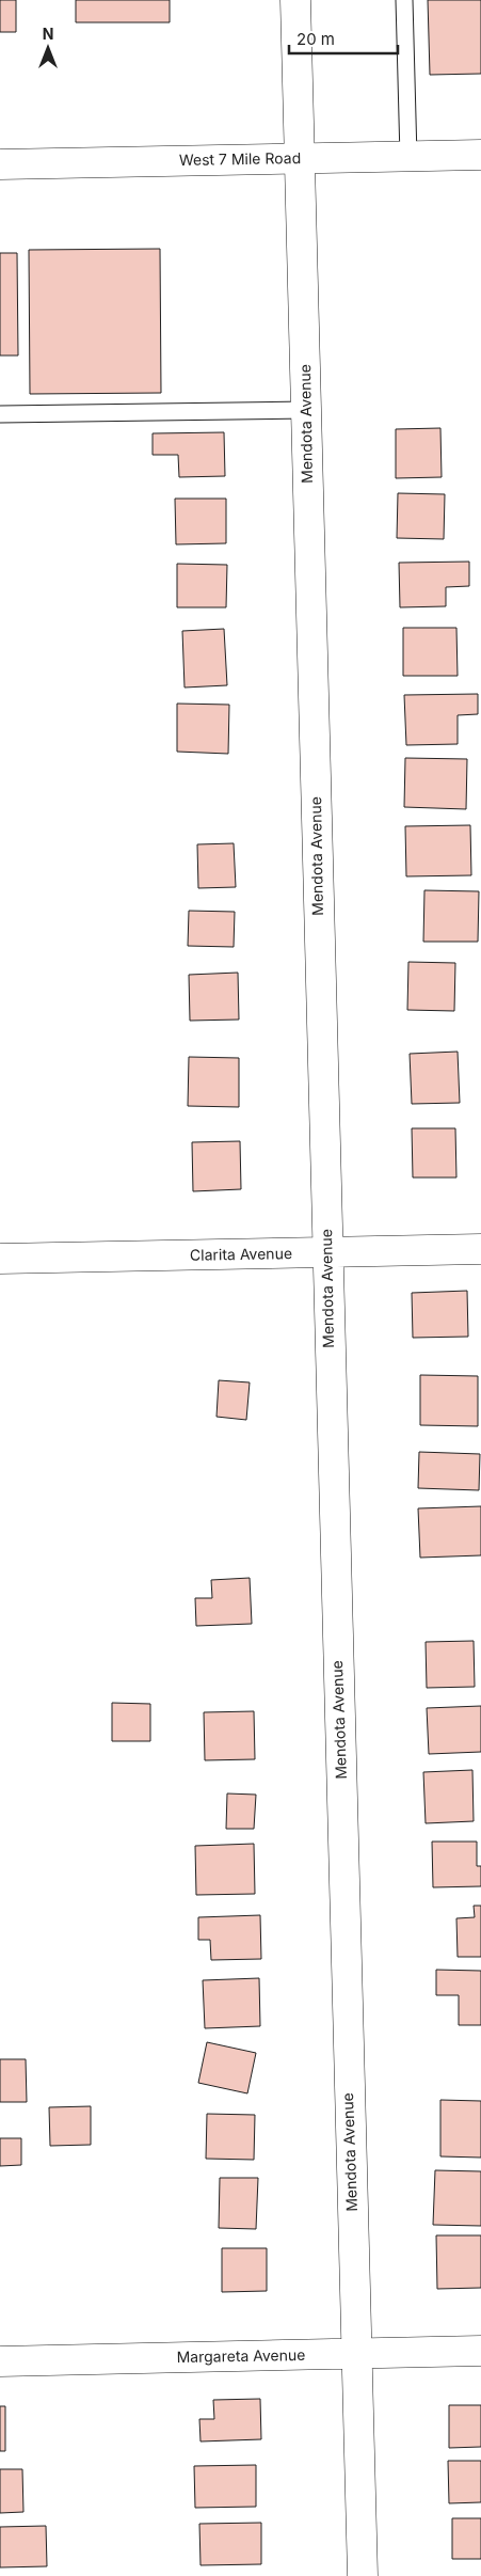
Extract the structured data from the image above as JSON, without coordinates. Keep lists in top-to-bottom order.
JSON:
{
  "streets": {
    "street": [
      "West 7 Mile Road",
      "Mendota Avenue",
      "Clarita Avenue",
      "Margareta Avenue"
    ]
  },
  "crossings": [
    ["West 7 Mile Road", "Mendota Avenue"],
    ["Mendota Avenue", "Clarita Avenue"],
    ["Mendota Avenue", "Margareta Avenue"]
  ],
  "scale_bar": "20 m",
  "north": "top"
}
